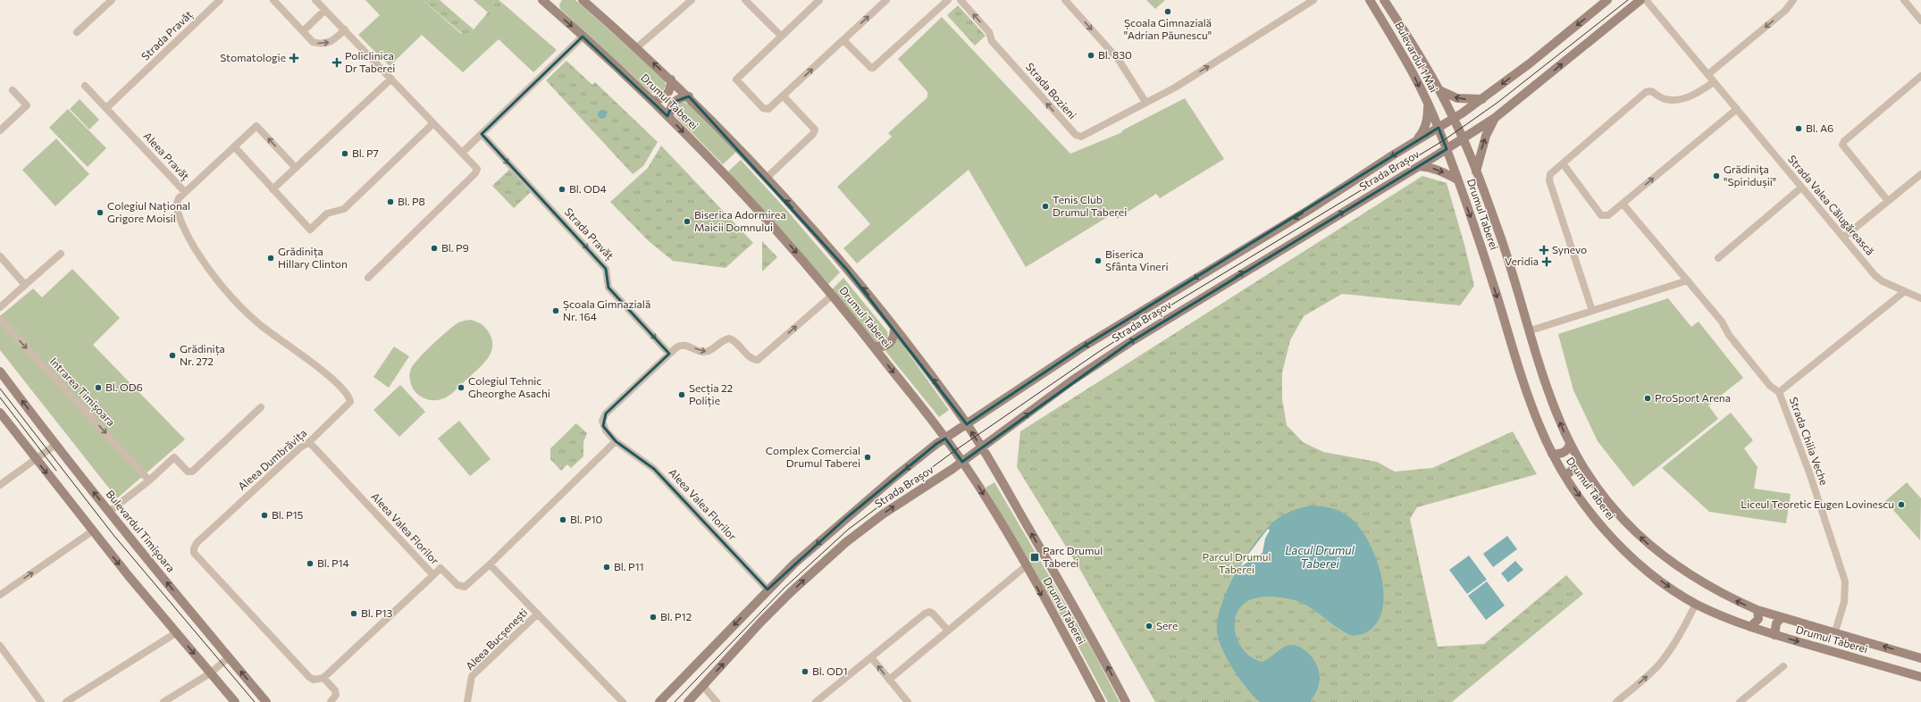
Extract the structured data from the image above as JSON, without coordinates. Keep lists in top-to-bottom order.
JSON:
{
  "streets": {
    "main road": [
      "Bulevardul 1 Mai",
      "Drumul Taberei",
      "Strada Brașov",
      "Bulevardul Timișoara"
    ],
    "street": [
      "Strada Pravăț",
      "Strada Bozieni",
      "Aleea Pravăț",
      "Strada Valea Călugărească",
      "Intrarea Timișoara",
      "Strada Chilia Veche",
      "Aleea Dumbrăvița",
      "Aleea Valea Florilor",
      "Aleea Bucșenești"
    ]
  },
  "crossings": [
    ["Strada Pravăț", "Aleea Pravăț"],
    ["Strada Pravăț", "Aleea Valea Florilor"],
    ["Bulevardul 1 Mai", "Drumul Taberei"],
    ["Bulevardul 1 Mai", "Strada Brașov"],
    ["Drumul Taberei", "Strada Brașov"],
    ["Drumul Taberei", "Strada Chilia Veche"],
    ["Drumul Taberei", "Aleea Valea Florilor"],
    ["Aleea Pravăț", "Aleea Dumbrăvița"],
    ["Strada Brașov", "Aleea Valea Florilor"],
    ["Strada Valea Călugărească", "Strada Chilia Veche"],
    ["Aleea Dumbrăvița", "Aleea Valea Florilor"]
  ],
  "one_way": ["Strada Pravăț", "Intrarea Timișoara"],
  "water": ["Lacul Drumul Taberei"],
  "parks": ["Parcul Drumul Taberei"],
  "places": {
    "other": [
      "Școala Gimnazială \"Adrian Păunescu\"",
      "Bl. 830",
      "Bl. A6",
      "Bl. P7",
      "Grădiniţa \"Spiridușii\"",
      "Bl. OD4",
      "Bl. P8",
      "Tenis Club Drumul Taberei",
      "Colegiul Național Grigore Moisil",
      "Biserica Adormirea Maicii Domnului",
      "Bl. P9",
      "Grădinița Hillary Clinton",
      "Biserica Sfânta Vineri",
      "Școala Gimnazială Nr. 164",
      "Grădinița Nr. 272",
      "Bl. OD6",
      "Colegiul Tehnic Gheorghe Asachi",
      "Secția 22 Poliție",
      "ProSport Arena",
      "Complex Comercial Drumul Taberei",
      "Liceul Teoretic Eugen Lovinescu",
      "Bl. P15",
      "Bl. P10",
      "Bl. P14",
      "Bl. P11",
      "Bl. P13",
      "Bl. P12",
      "Sere",
      "Bl. OD1"
    ],
    "health": [
      "Stomatologie",
      "Policlinica Dr Taberei",
      "Synevo",
      "Veridia"
    ],
    "transit": ["Parc Drumul Taberei"]
  }
}
